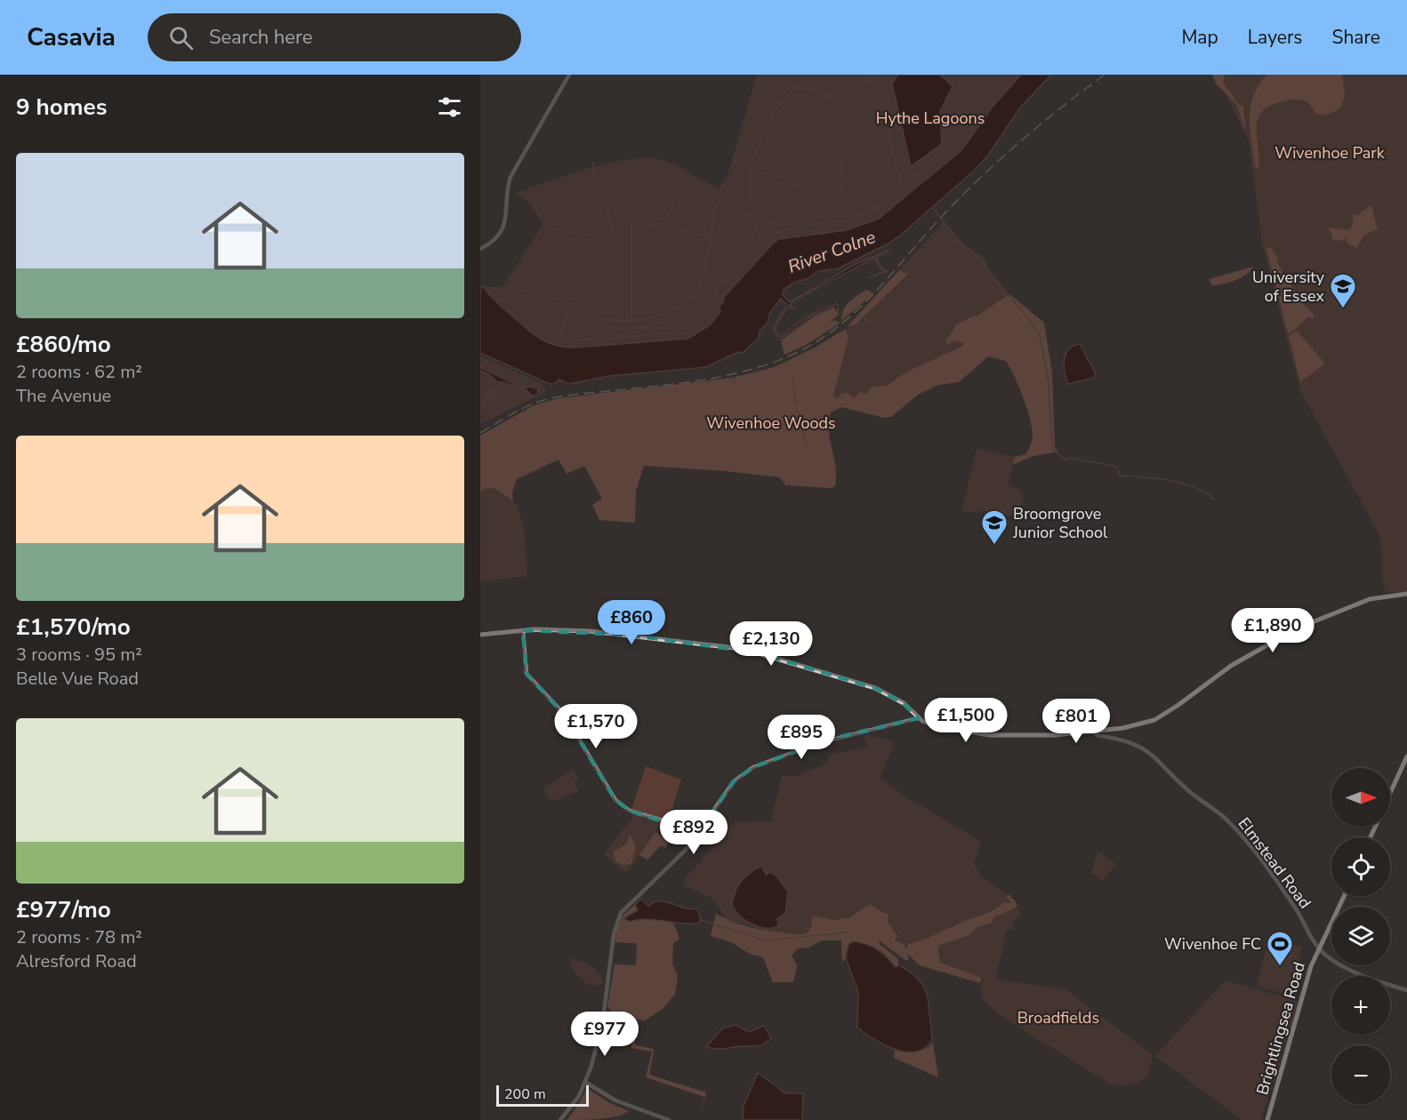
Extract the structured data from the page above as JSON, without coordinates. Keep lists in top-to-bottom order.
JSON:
{
  "streets": {
    "main road": ["Brightlingsea Road"],
    "street": ["Elmstead Road"]
  },
  "crossings": [
    ["Elmstead Road", "Brightlingsea Road"]
  ],
  "water": ["River Colne"],
  "parks": [
    "Hythe Lagoons",
    "Wivenhoe Park",
    "Wivenhoe Woods",
    "Broadfields"
  ],
  "places": {
    "school or university": ["University of Essex", "Broomgrove Junior School"],
    "sports": ["Wivenhoe FC"]
  },
  "scale_bar": "200 m",
  "north": "right",
  "page": {
    "header": "Casavia",
    "search": "Search here",
    "nav": ["Map", "Layers", "Share"],
    "heading": "9 homes",
    "list": [
      {
        "name": "£860/mo",
        "note": "2 rooms · 62 m² · The Avenue"
      },
      {
        "name": "£1,570/mo",
        "note": "3 rooms · 95 m² · Belle Vue Road"
      },
      {
        "name": "£977/mo",
        "note": "2 rooms · 78 m² · Alresford Road"
      }
    ],
    "price": [
      "£860",
      "£1,890",
      "£2,130",
      "£1,500",
      "£801",
      "£1,570",
      "£895",
      "£892",
      "£977"
    ],
    "map_buttons": ["+", "−"],
    "scale": "200 m"
  }
}
